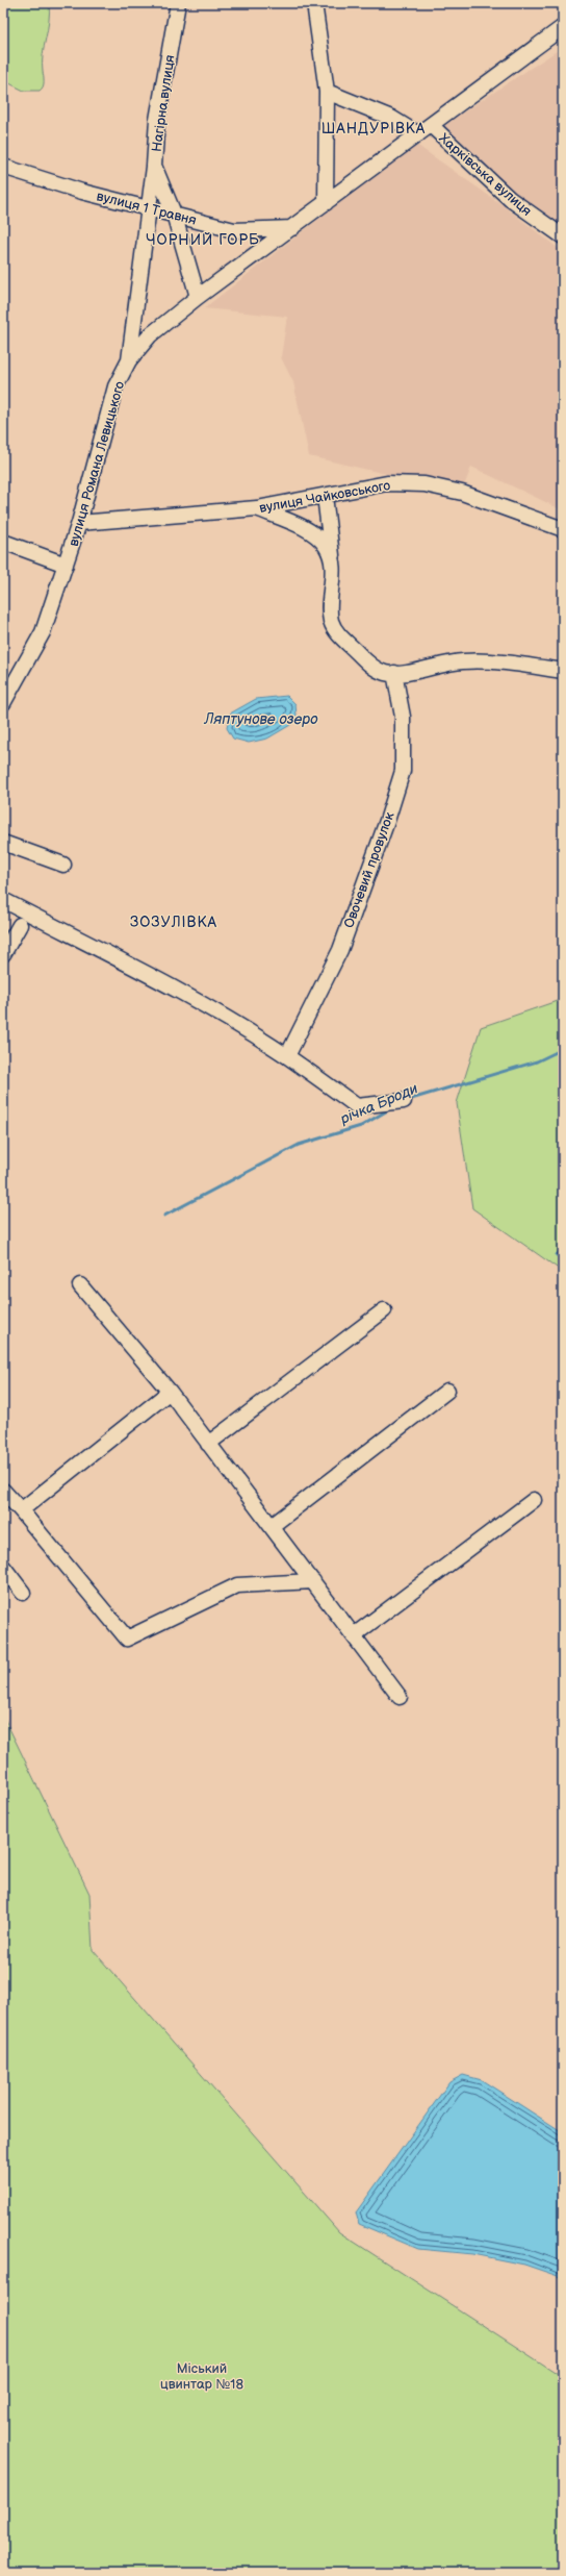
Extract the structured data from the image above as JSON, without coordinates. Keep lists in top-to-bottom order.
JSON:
{
  "streets": {
    "street": [
      "Нагірна вулиця",
      "Харківська вулиця",
      "вулиця 1 Травня",
      "вулиця Романа Левицького",
      "вулиця Чайковського",
      "Овочевий провулок"
    ]
  },
  "crossings": [
    ["Нагірна вулиця", "вулиця 1 Травня"],
    ["Нагірна вулиця", "вулиця Романа Левицького"],
    ["Харківська вулиця", "вулиця Романа Левицького"],
    ["вулиця 1 Травня", "вулиця Романа Левицького"],
    ["вулиця Романа Левицького", "вулиця Чайковського"]
  ],
  "districts": ["ШАНДУРІВКА", "ЧОРНИЙ ГОРБ", "ЗОЗУЛІВКА"],
  "water": ["Ляптунове озеро", "річка Броди"],
  "parks": ["Міський цвинтар №18"]
}
